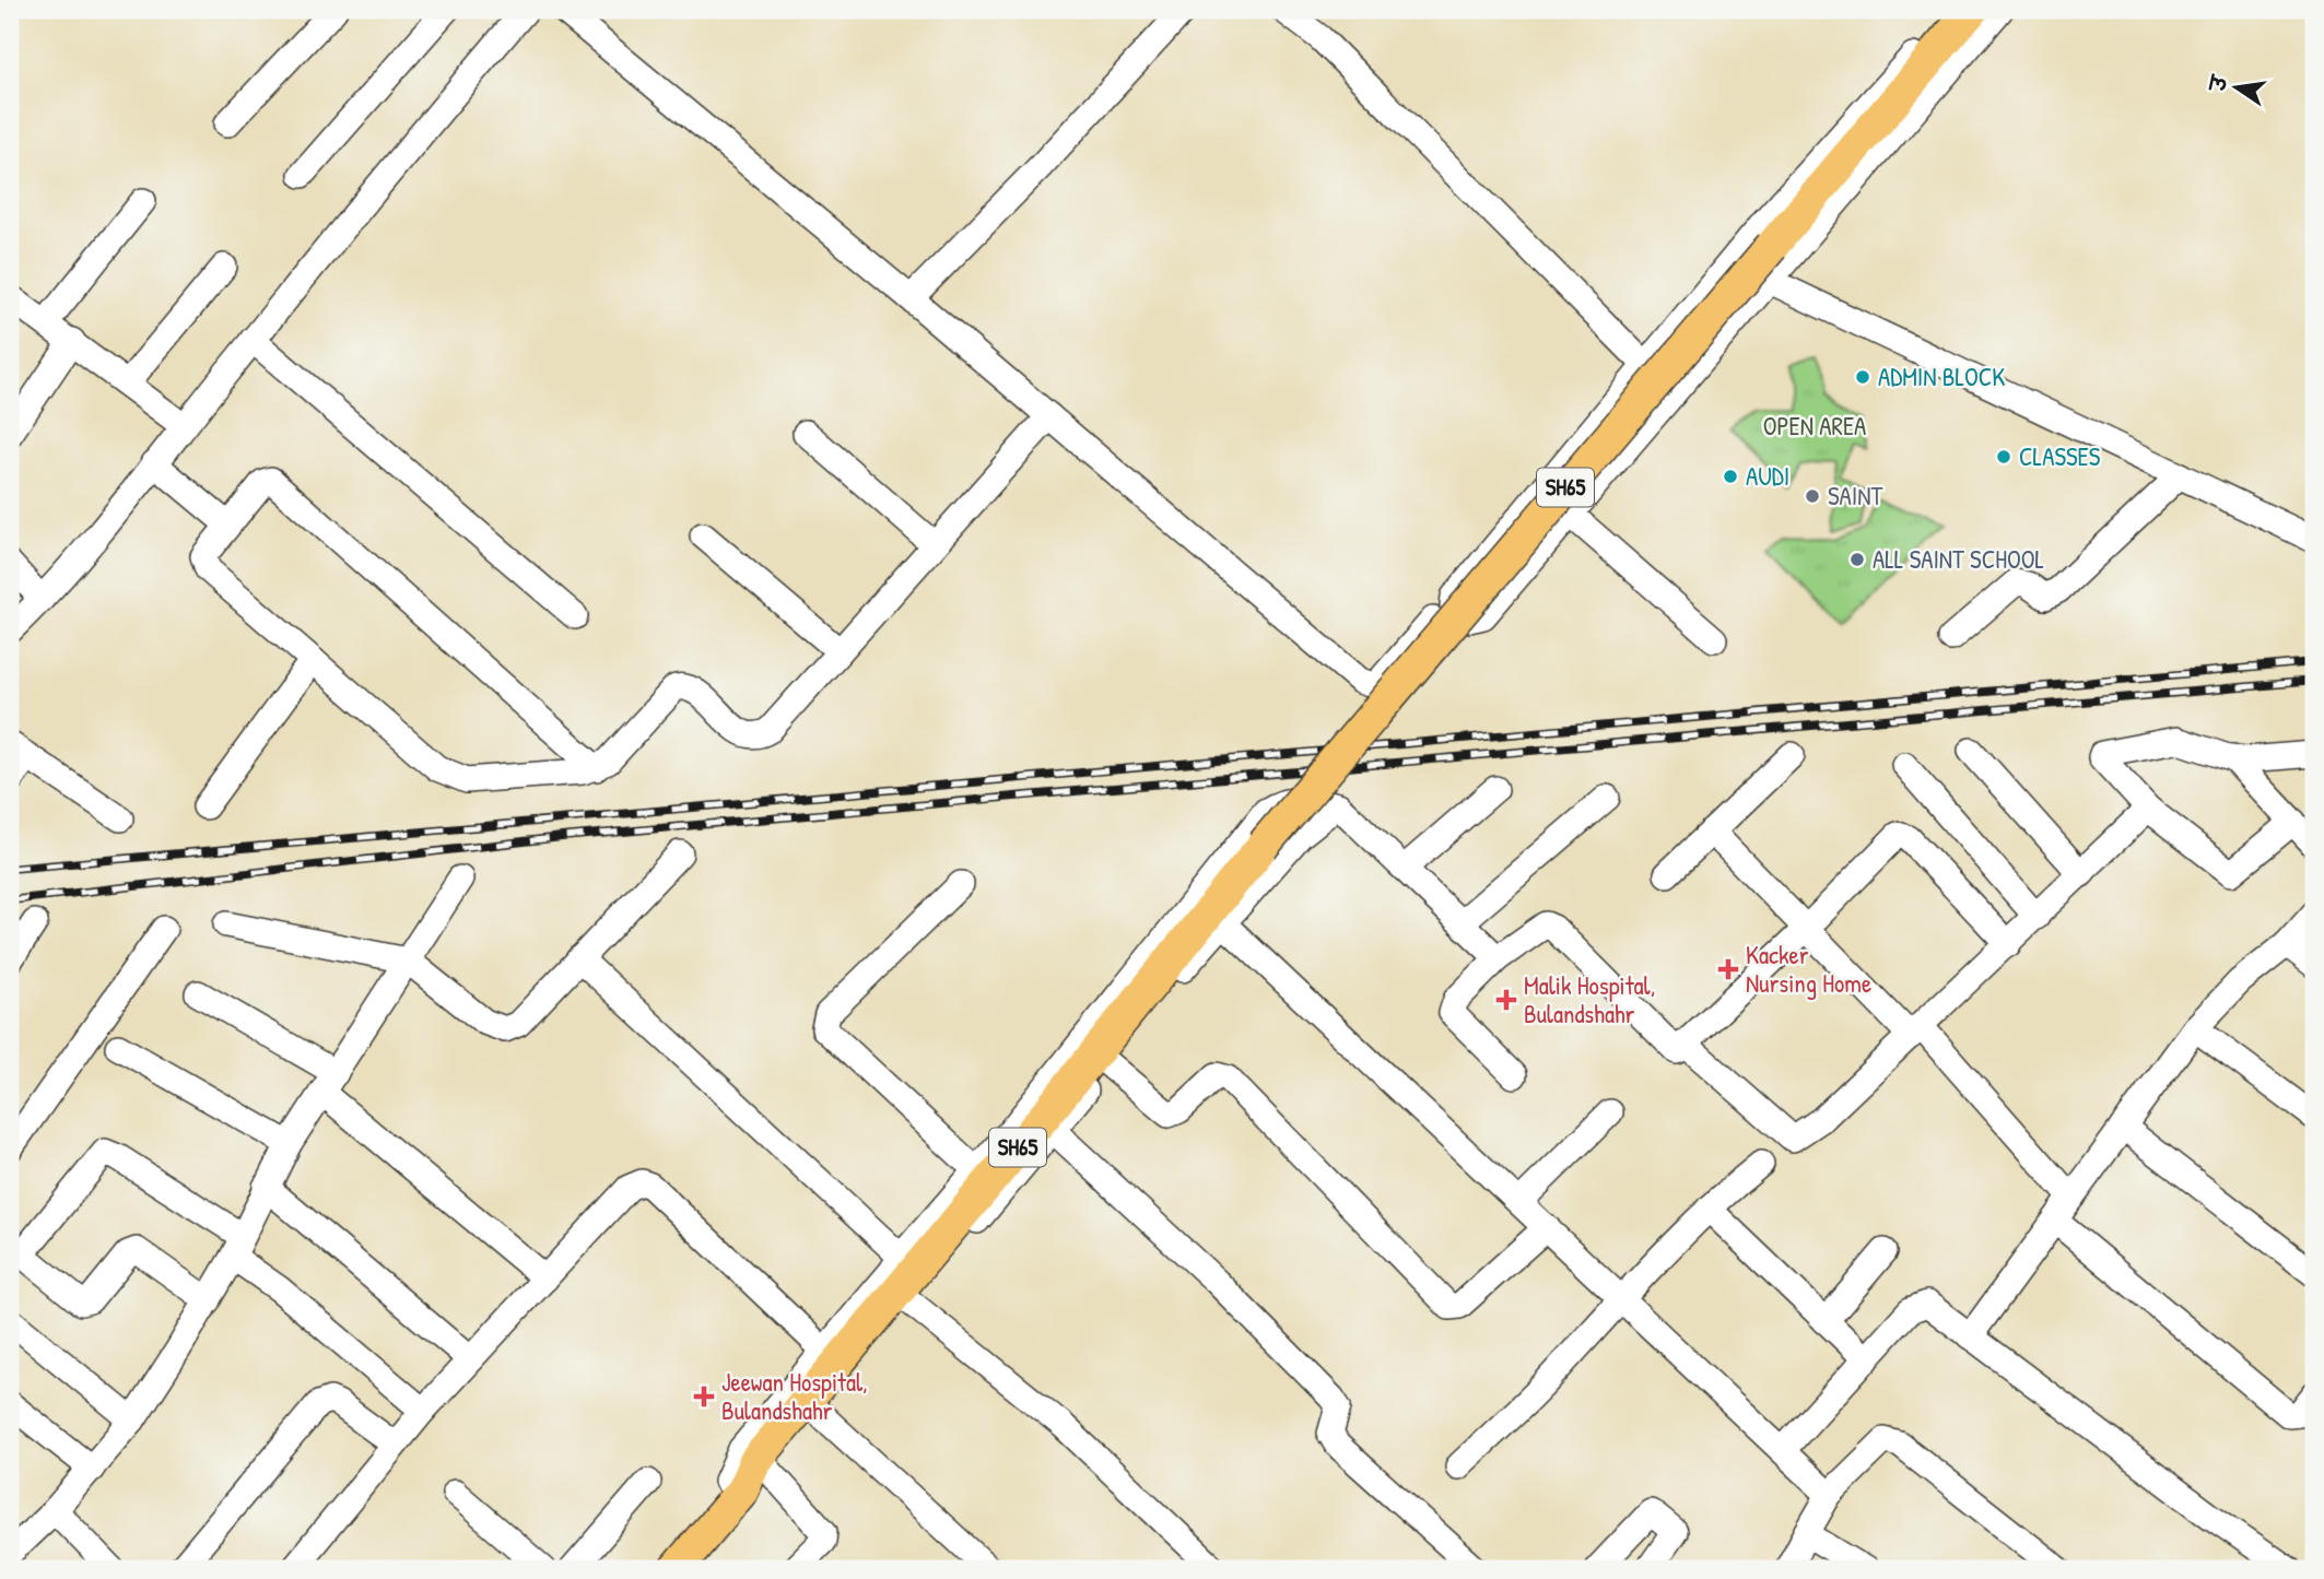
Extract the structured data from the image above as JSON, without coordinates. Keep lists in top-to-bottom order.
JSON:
{
  "streets": {
    "main road": ["SH65"]
  },
  "parks": ["OPEN AREA"],
  "places": {
    "other": [
      "ADMIN BLOCK",
      "CLASSES",
      "AUDI",
      "SAINT",
      "ALL SAINT SCHOOL"
    ],
    "health": ["Kacker Nursing Home", "Malik Hospital, Bulandshahr", "Jeewan Hospital, Bulandshahr"]
  },
  "north": "left"
}
